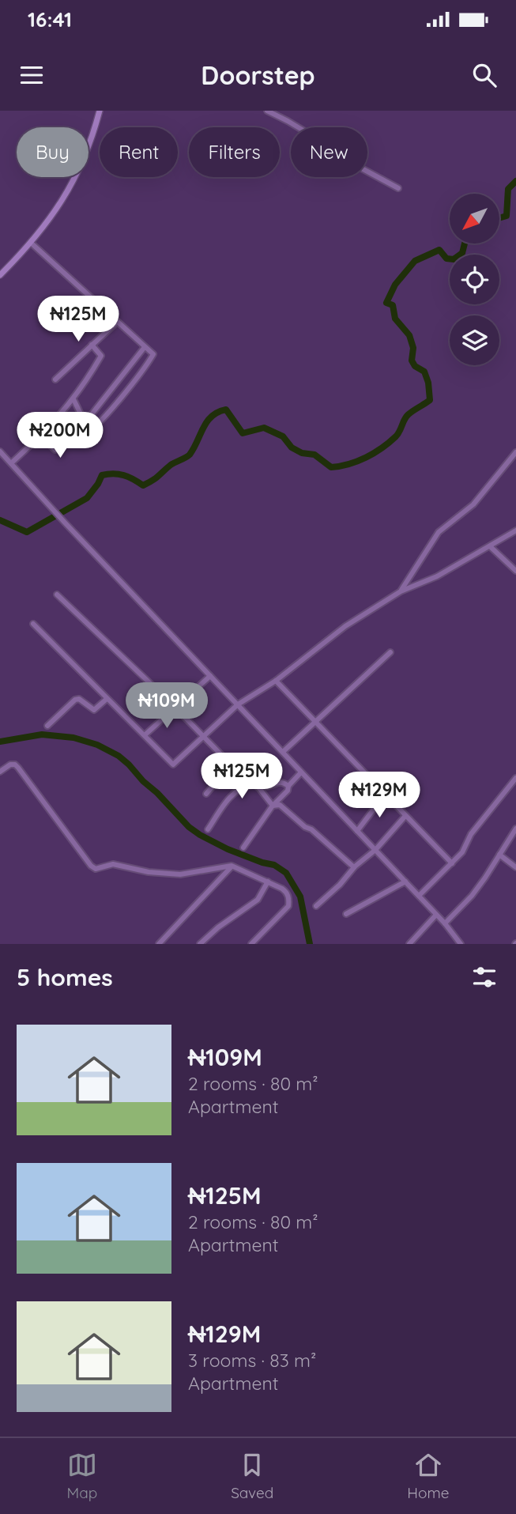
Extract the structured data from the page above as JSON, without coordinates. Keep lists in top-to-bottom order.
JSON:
{
  "north": "bottom left",
  "page": {
    "status": "16:41",
    "header": "Doorstep",
    "chip": [
      "Buy",
      "Rent",
      "Filters",
      "New"
    ],
    "price": [
      "₦125M",
      "₦200M",
      "₦109M",
      "₦125M",
      "₦129M"
    ],
    "heading": "5 homes",
    "list": [
      {
        "name": "₦109M",
        "note": "2 rooms · 80 m² · Apartment"
      },
      {
        "name": "₦125M",
        "note": "2 rooms · 80 m² · Apartment"
      },
      {
        "name": "₦129M",
        "note": "3 rooms · 83 m² · Apartment"
      }
    ],
    "tabs": ["Map", "Saved", "Home"]
  }
}
